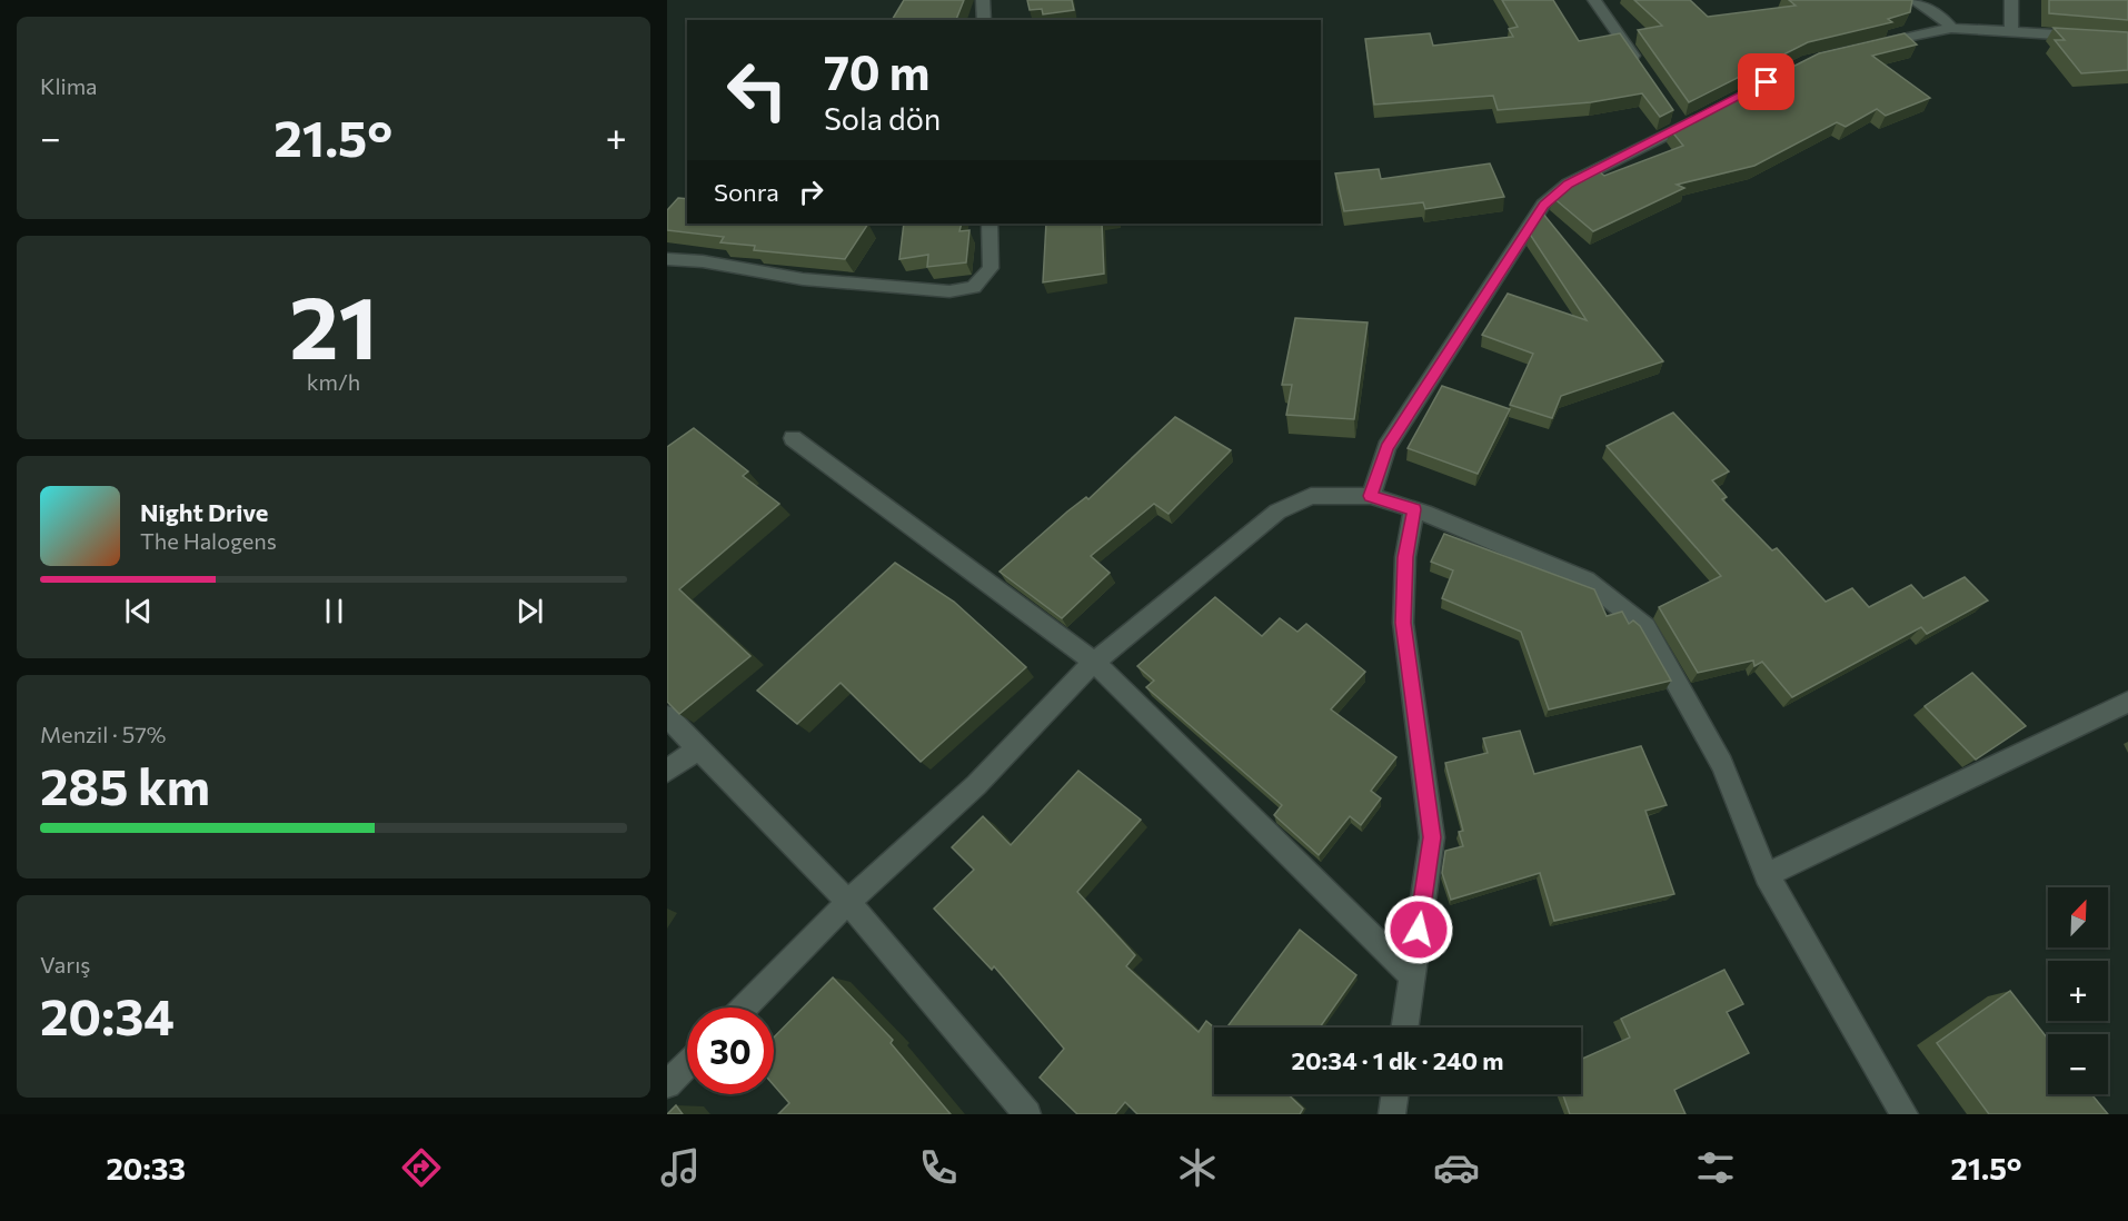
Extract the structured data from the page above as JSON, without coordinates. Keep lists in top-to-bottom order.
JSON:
{
  "north": "top right",
  "page": {
    "tile": [
      "Klima",
      ["21", "km/h"],
      ["Menzil · 57%", "285 km"],
      ["Varış", "20:34"]
    ],
    "turn": ["70 m", "Sola dön"],
    "heat": ["−", "21.5°", "+"],
    "then": "Sonra",
    "song": ["Night Drive", "The Halogens"],
    "map_buttons": ["+", "−"],
    "limit": "30",
    "trip": "20:34 · 1 dk · 240 m",
    "tabs": ["20:33", "21.5°"]
  }
}
